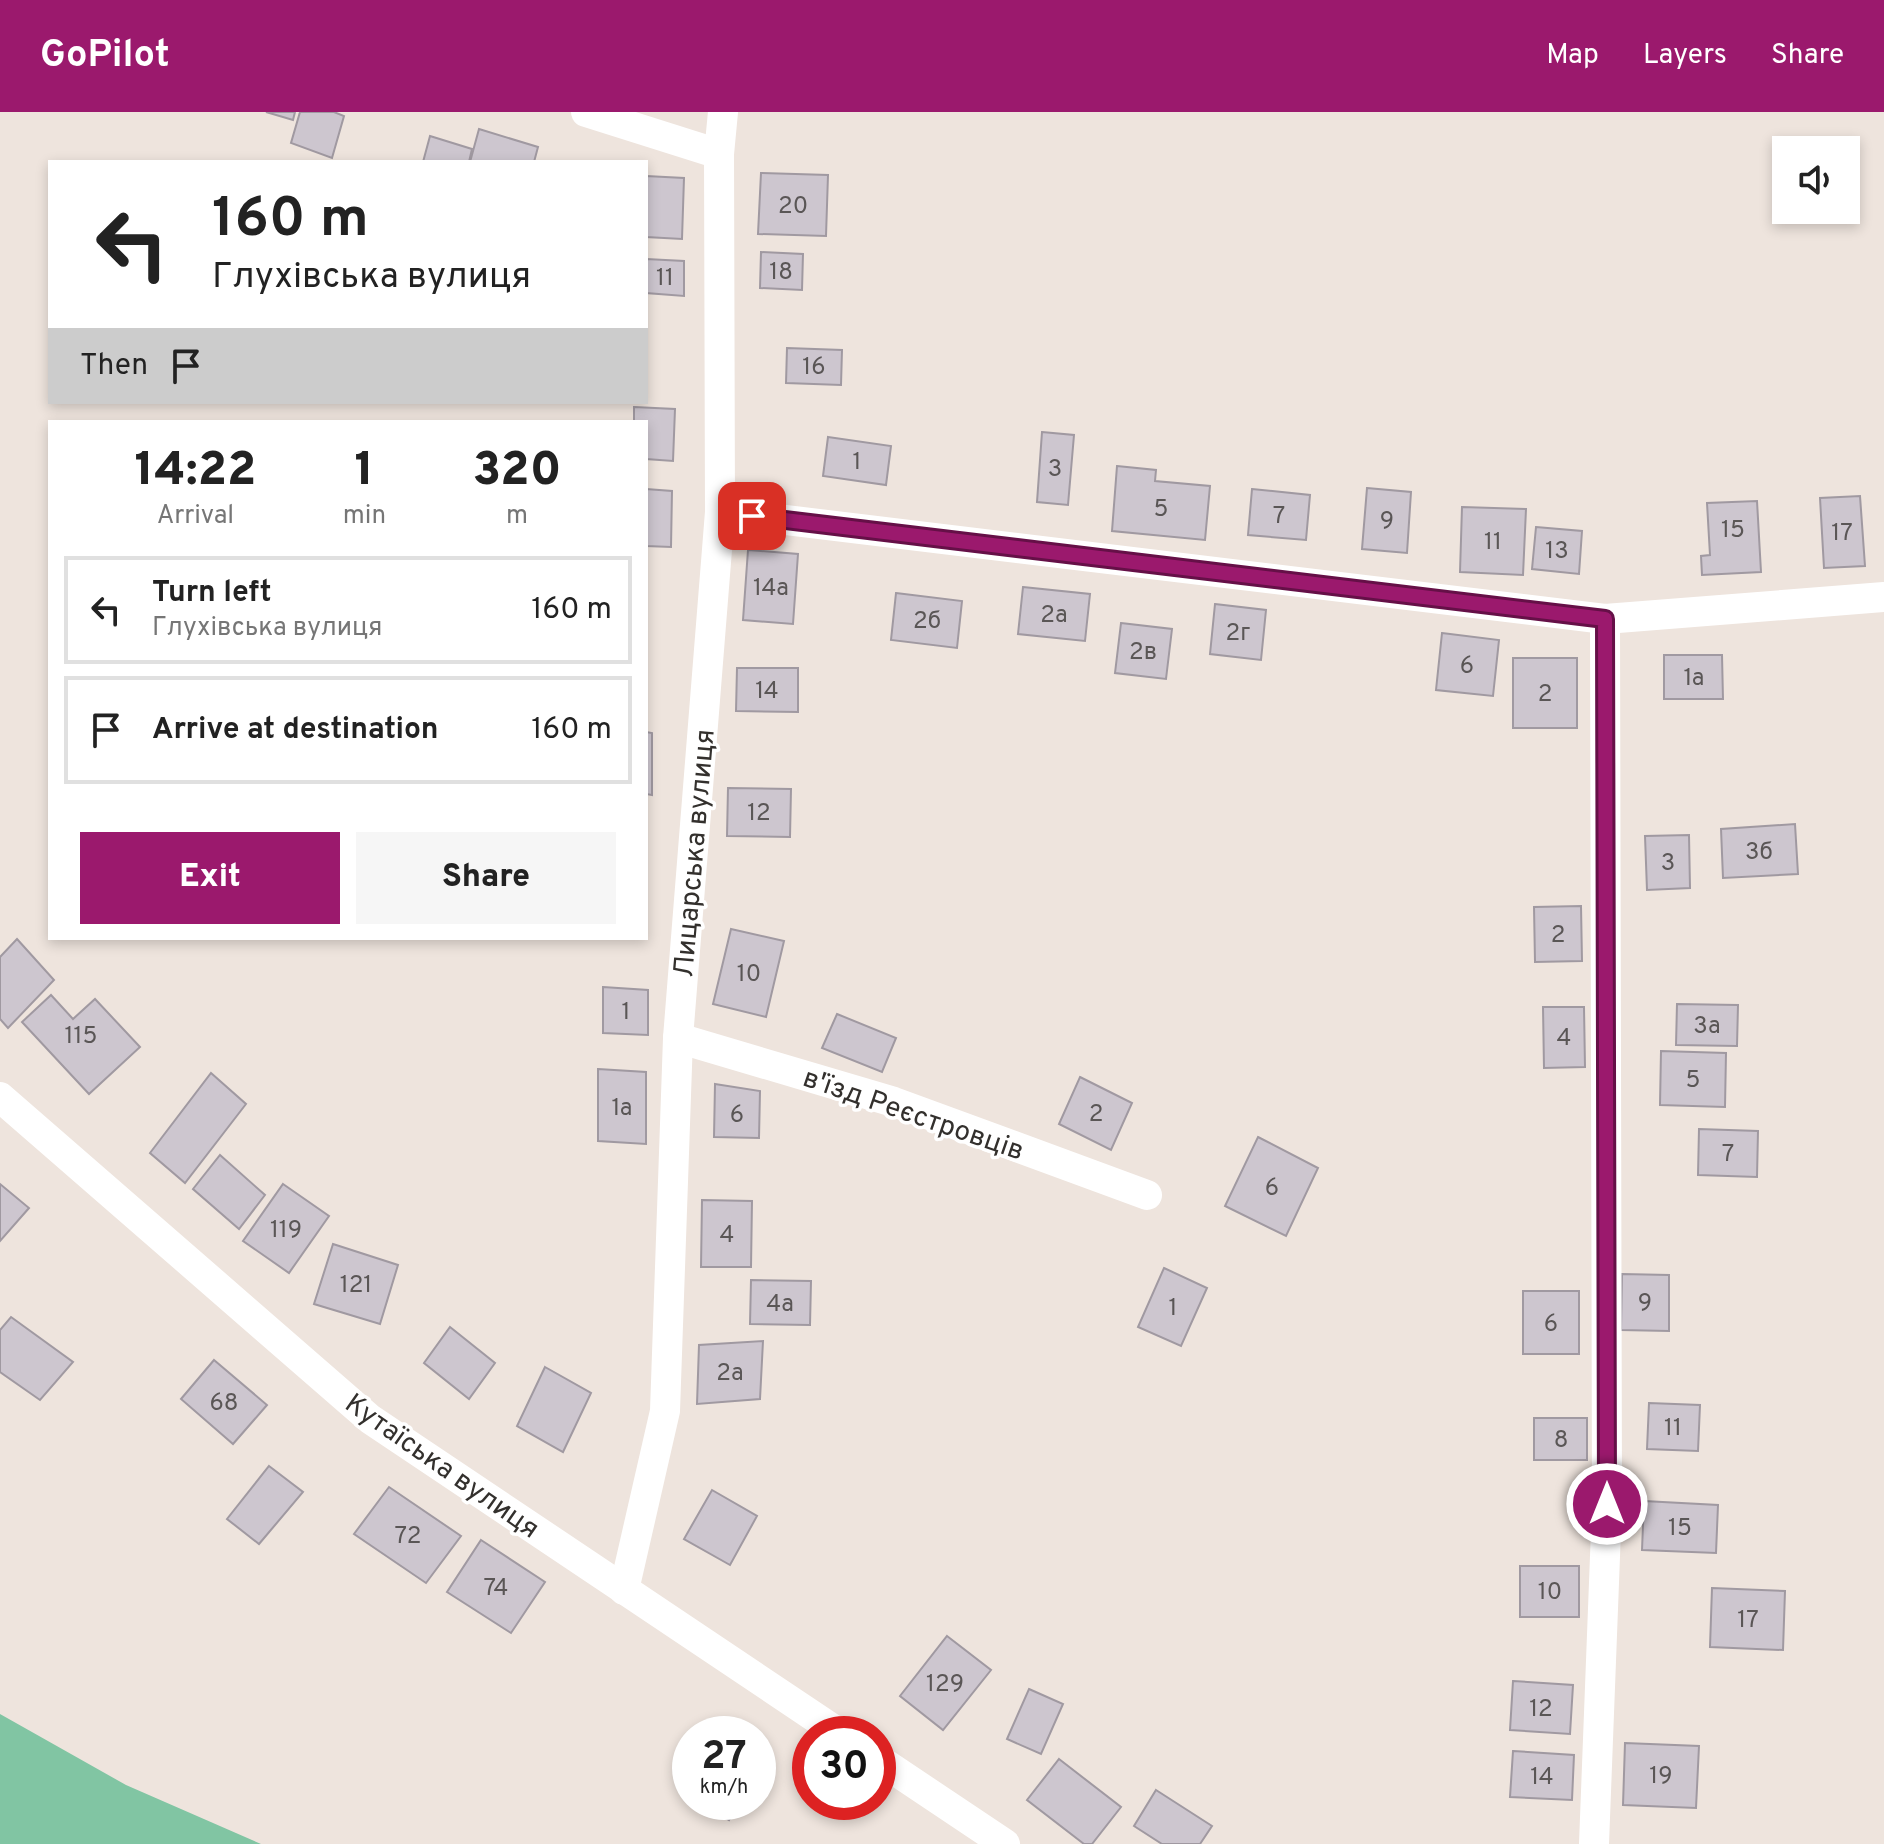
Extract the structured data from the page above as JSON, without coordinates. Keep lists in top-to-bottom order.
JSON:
{
  "streets": {
    "street": ["Лицарська вулиця", "в'їзд Реєстровців", "Кутаїська вулиця"]
  },
  "crossings": [
    ["Лицарська вулиця", "в'їзд Реєстровців"],
    ["Лицарська вулиця", "Кутаїська вулиця"]
  ],
  "house_numbers": [
    "20",
    "18",
    "11",
    "16",
    "1",
    "3",
    "5",
    "7",
    "9",
    "15",
    "17",
    "11",
    "13",
    "14а",
    "2а",
    "2б",
    "2г",
    "2в",
    "6",
    "1а",
    "14",
    "2",
    "12",
    "3б",
    "3",
    "2",
    "10",
    "1",
    "3а",
    "115",
    "4",
    "5",
    "1а",
    "2",
    "6",
    "7",
    "6",
    "119",
    "4",
    "121",
    "9",
    "4а",
    "1",
    "6",
    "2а",
    "68",
    "11",
    "8",
    "15",
    "72",
    "74",
    "10",
    "17",
    "129",
    "12",
    "19",
    "14"
  ],
  "page": {
    "header": "GoPilot",
    "nav": ["Map", "Layers", "Share"],
    "turn": ["160 m", "Глухівська вулиця"],
    "then": "Then",
    "eta": [
      "14:22",
      "Arrival",
      "1",
      "min",
      "320",
      "m"
    ],
    "list": [
      {
        "name": "Turn left",
        "note": "Глухівська вулиця",
        "value": "160 m"
      },
      {
        "name": "Arrive at destination",
        "value": "160 m"
      }
    ],
    "buttons": ["Exit", "Share"],
    "speed": "27 km/h",
    "limit": "30"
  }
}
